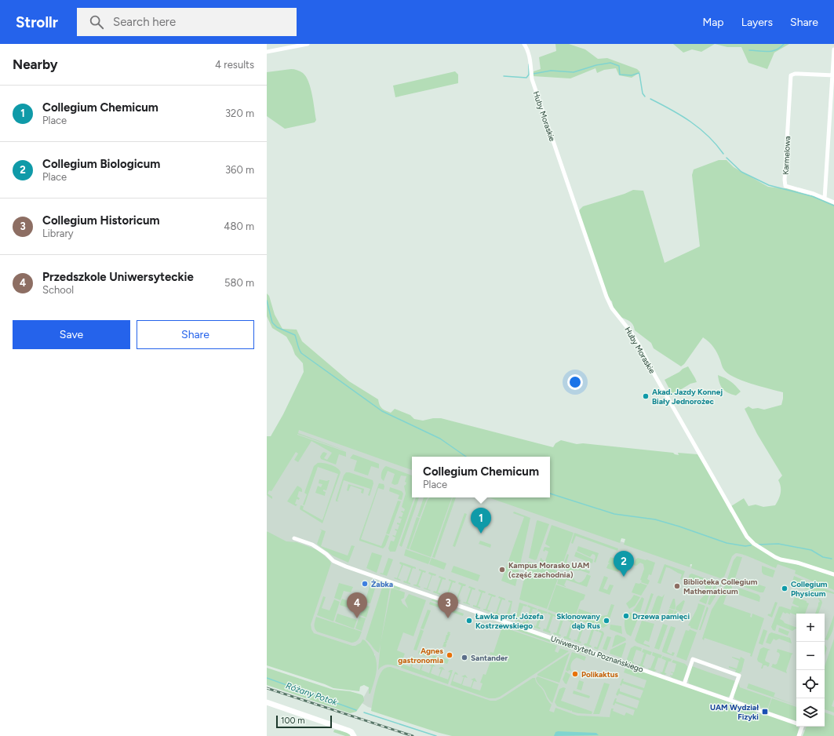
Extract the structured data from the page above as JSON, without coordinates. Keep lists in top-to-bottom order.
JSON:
{
  "streets": {
    "street": ["Huby Moraskie", "Karmelowa", "Uniwersytetu Poznańskiego"]
  },
  "water": ["Różany Potok"],
  "places": {
    "other": [
      "Akad. Jazdy Konnej Biały Jednorożec",
      "Kampus Morasko UAM (część zachodnia)",
      "Żabka",
      "Biblioteka Collegium Mathematicum",
      "Collegium Physicum",
      "Drzewa pamięci",
      "Ławka prof. Józefa Kostrzewskiego",
      "Sklonowany dąb Rus",
      "Agnes gastronomia",
      "Santander",
      "Polikaktus"
    ],
    "transit": ["UAM Wydział Fizyki"]
  },
  "scale_bar": "100 m",
  "page": {
    "header": "Strollr",
    "search": "Search here",
    "nav": ["Map", "Layers", "Share"],
    "heading": ["Nearby", "4 results"],
    "list": [
      {
        "mark": "1",
        "name": "Collegium Chemicum",
        "note": "Place",
        "value": "320 m"
      },
      {
        "mark": "2",
        "name": "Collegium Biologicum",
        "note": "Place",
        "value": "360 m"
      },
      {
        "mark": "3",
        "name": "Collegium Historicum",
        "note": "Library",
        "value": "480 m"
      },
      {
        "mark": "4",
        "name": "Przedszkole Uniwersyteckie",
        "note": "School",
        "value": "580 m"
      }
    ],
    "buttons": ["Save", "Share"],
    "popup": ["Collegium Chemicum", "Place"],
    "pins": [
      "1",
      "2",
      "3",
      "4"
    ],
    "map_buttons": ["+", "−"],
    "scale": "100 m"
  }
}
